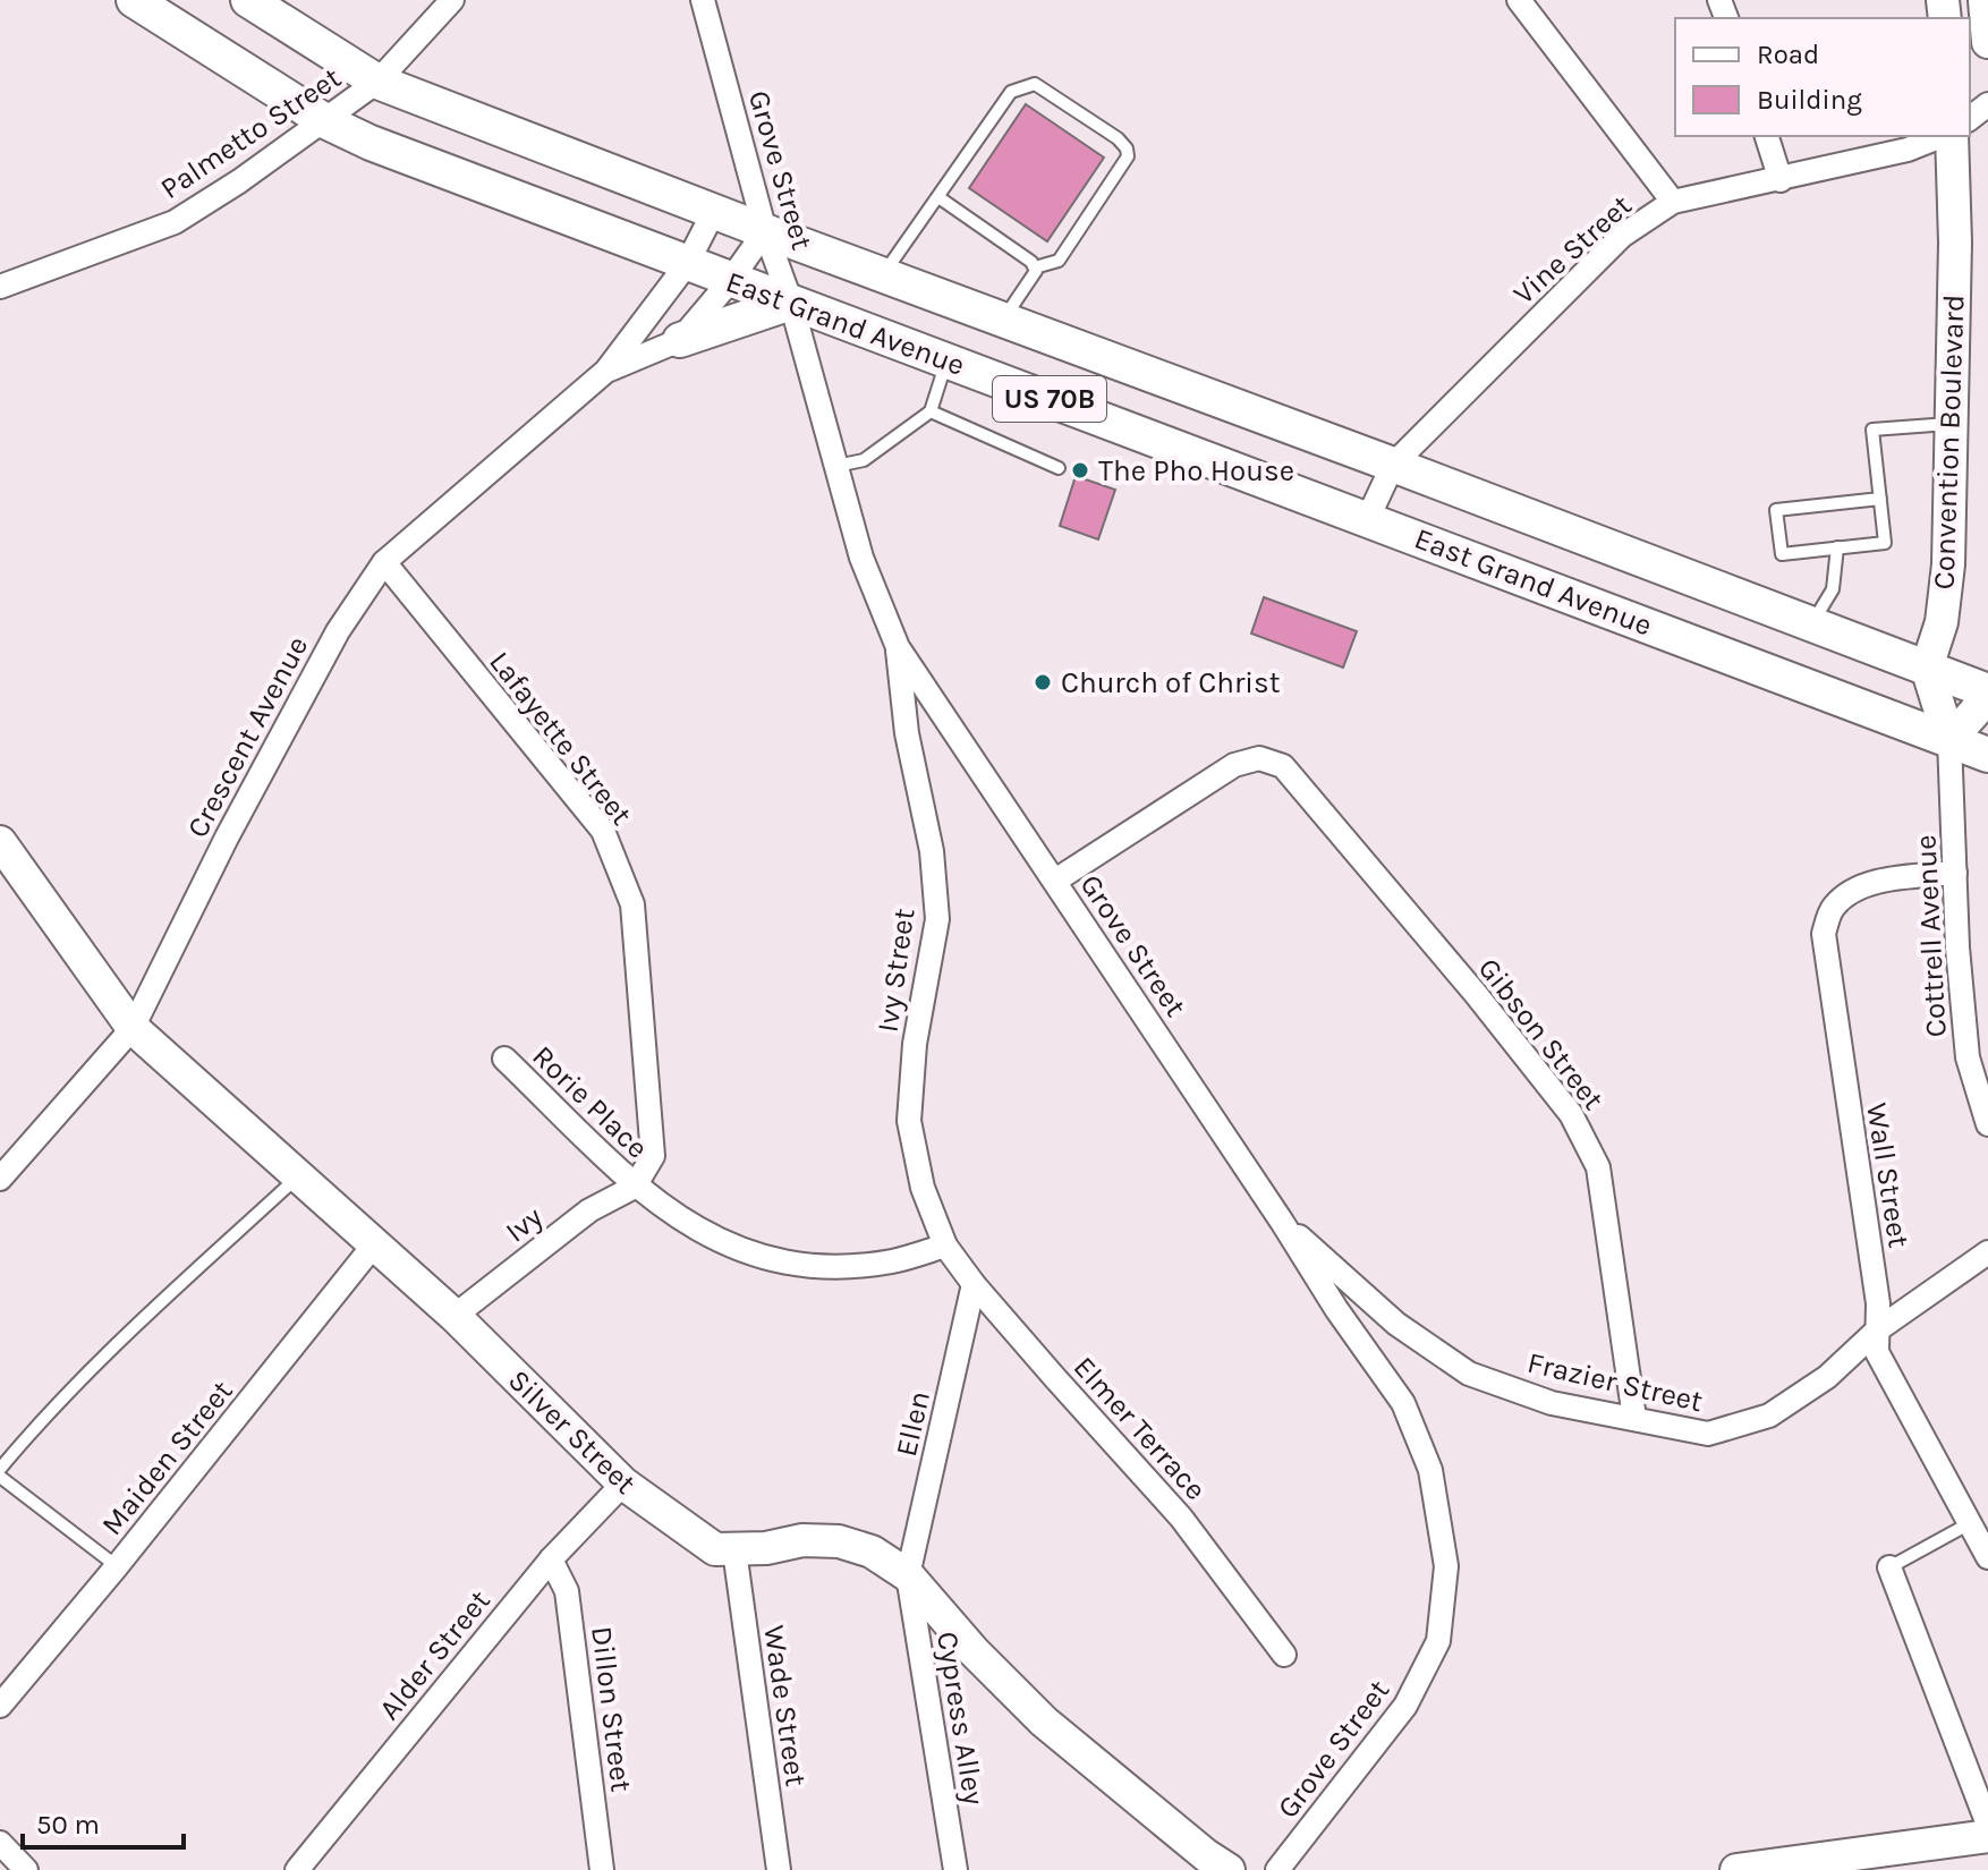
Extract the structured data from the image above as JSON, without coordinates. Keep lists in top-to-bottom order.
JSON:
{
  "streets": {
    "main road": ["East Grand Avenue", "US 70B"],
    "street": [
      "Palmetto Street",
      "Grove Street",
      "Vine Street",
      "Convention Boulevard",
      "Crescent Avenue",
      "Lafayette Street",
      "Cottrell Avenue",
      "Ivy Street",
      "Gibson Street",
      "Rorie Place",
      "Wall Street",
      "Ivy",
      "Frazier Street",
      "Ellen",
      "Elmer Terrace",
      "Silver Street",
      "Maiden Street",
      "Alder Street",
      "Wade Street",
      "Dillon Street",
      "Cypress Alley"
    ]
  },
  "crossings": [
    ["Palmetto Street", "East Grand Avenue"],
    ["Grove Street", "East Grand Avenue"],
    ["Grove Street", "Crescent Avenue"],
    ["Grove Street", "Ivy Street"],
    ["Grove Street", "Gibson Street"],
    ["Grove Street", "Frazier Street"],
    ["Vine Street", "East Grand Avenue"],
    ["East Grand Avenue", "Convention Boulevard"],
    ["East Grand Avenue", "Crescent Avenue"],
    ["East Grand Avenue", "Cottrell Avenue"],
    ["Crescent Avenue", "Lafayette Street"],
    ["Crescent Avenue", "Silver Street"],
    ["Lafayette Street", "Rorie Place"],
    ["Lafayette Street", "Ivy"],
    ["Cottrell Avenue", "Wall Street"],
    ["Ivy Street", "Rorie Place"],
    ["Ivy Street", "Elmer Terrace"],
    ["Gibson Street", "Frazier Street"],
    ["Rorie Place", "Ivy"],
    ["Rorie Place", "Elmer Terrace"],
    ["Wall Street", "Frazier Street"],
    ["Ivy", "Silver Street"],
    ["Ellen", "Elmer Terrace"],
    ["Ellen", "Silver Street"],
    ["Ellen", "Cypress Alley"],
    ["Silver Street", "Maiden Street"],
    ["Silver Street", "Alder Street"],
    ["Silver Street", "Wade Street"],
    ["Silver Street", "Cypress Alley"],
    ["Alder Street", "Dillon Street"]
  ],
  "places": ["The Pho House", "Church of Christ"],
  "legend": ["Road", "Building"],
  "scale_bar": "50 m"
}
